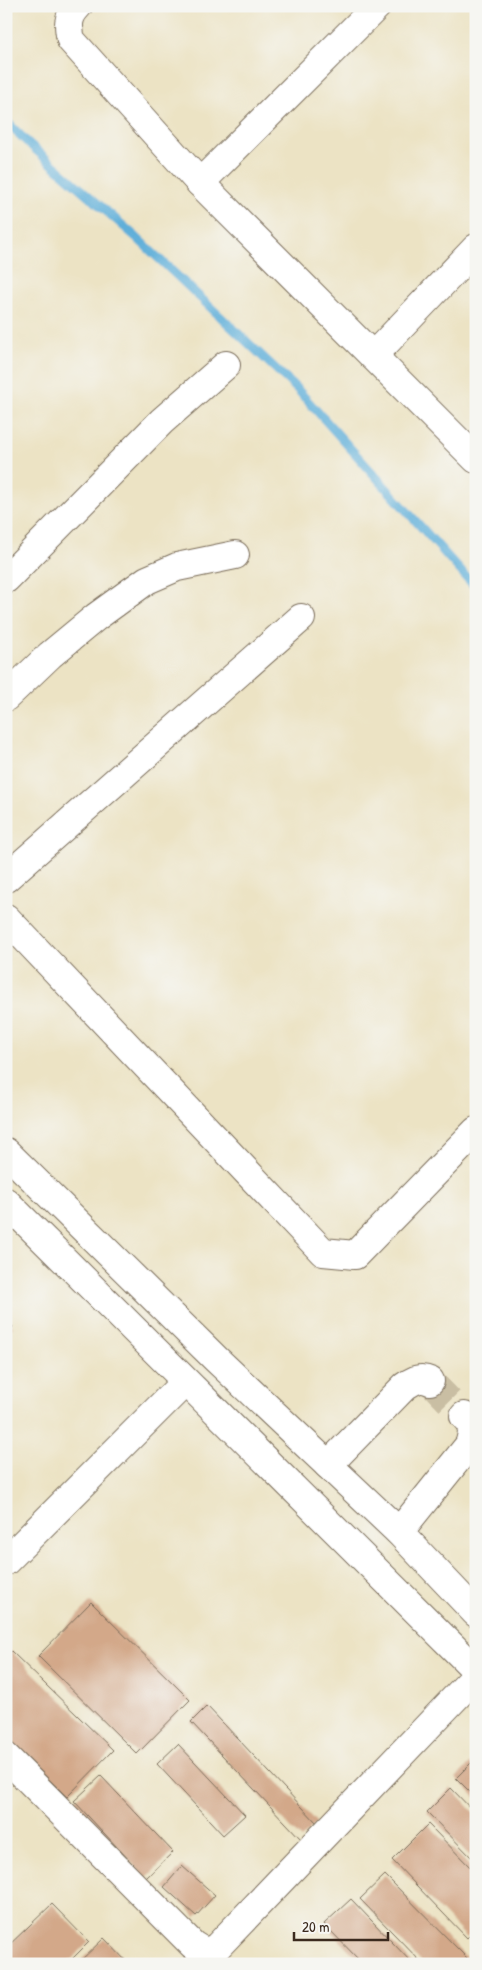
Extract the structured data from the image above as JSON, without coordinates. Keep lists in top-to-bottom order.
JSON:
{
  "scale_bar": "20 m"
}
